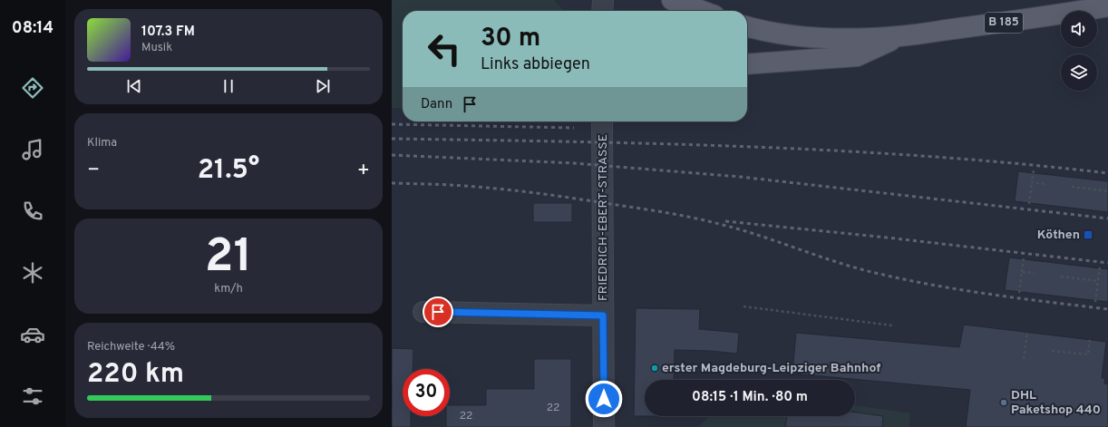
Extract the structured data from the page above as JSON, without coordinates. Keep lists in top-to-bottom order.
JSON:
{
  "streets": {
    "main road": ["B 185"],
    "street": ["FRIEDRICH-EBERT-STRASSE"]
  },
  "places": {
    "transit": ["Köthen"],
    "other": ["erster Magdeburg-Leipziger Bahnhof", "DHL Paketshop 440"]
  },
  "house_numbers": ["22", "22"],
  "page": {
    "tabs": "08:14",
    "turn": ["30 m", "Links abbiegen"],
    "song": ["107.3 FM", "Musik"],
    "then": "Dann",
    "tile": [
      "Klima",
      ["21", "km/h"],
      ["Reichweite · 44%", "220 km"]
    ],
    "heat": ["−", "21.5°", "+"],
    "limit": "30",
    "trip": "08:15 · 1 Min. · 80 m"
  }
}
